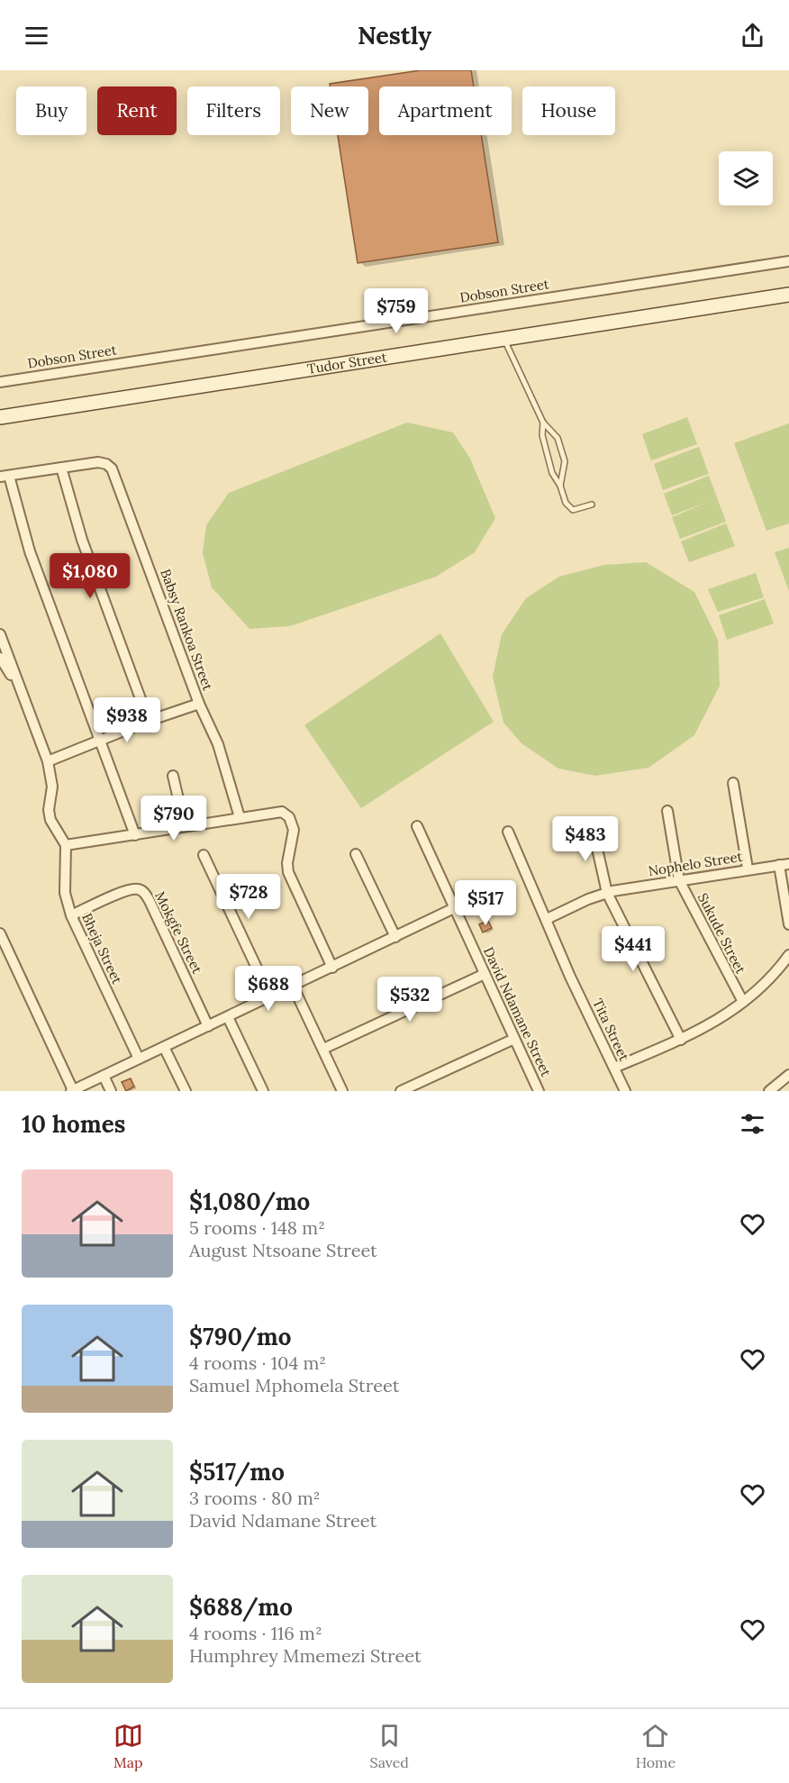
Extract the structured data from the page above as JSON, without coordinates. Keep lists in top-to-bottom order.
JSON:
{
  "streets": {
    "street": [
      "Dobson Street",
      "Tudor Street",
      "Babsy Rankoa Street",
      "Nophelo Street",
      "Mokgfe Street",
      "Sukude Street",
      "Bheja Street",
      "David Ndamane Street",
      "Tita Street"
    ]
  },
  "crossings": [
    ["Nophelo Street", "Sukude Street"],
    ["Nophelo Street", "Tita Street"],
    ["Mokgfe Street", "Bheja Street"]
  ],
  "page": {
    "header": "Nestly",
    "chip": [
      "Buy",
      "Rent",
      "Filters",
      "New",
      "Apartment",
      "House"
    ],
    "price": [
      "$759",
      "$1,080",
      "$938",
      "$790",
      "$483",
      "$728",
      "$517",
      "$441",
      "$688",
      "$532"
    ],
    "heading": "10 homes",
    "list": [
      {
        "name": "$1,080/mo",
        "note": "5 rooms · 148 m² · August Ntsoane Street"
      },
      {
        "name": "$790/mo",
        "note": "4 rooms · 104 m² · Samuel Mphomela Street"
      },
      {
        "name": "$517/mo",
        "note": "3 rooms · 80 m² · David Ndamane Street"
      },
      {
        "name": "$688/mo",
        "note": "4 rooms · 116 m² · Humphrey Mmemezi Street"
      }
    ],
    "tabs": ["Map", "Saved", "Home"]
  }
}
